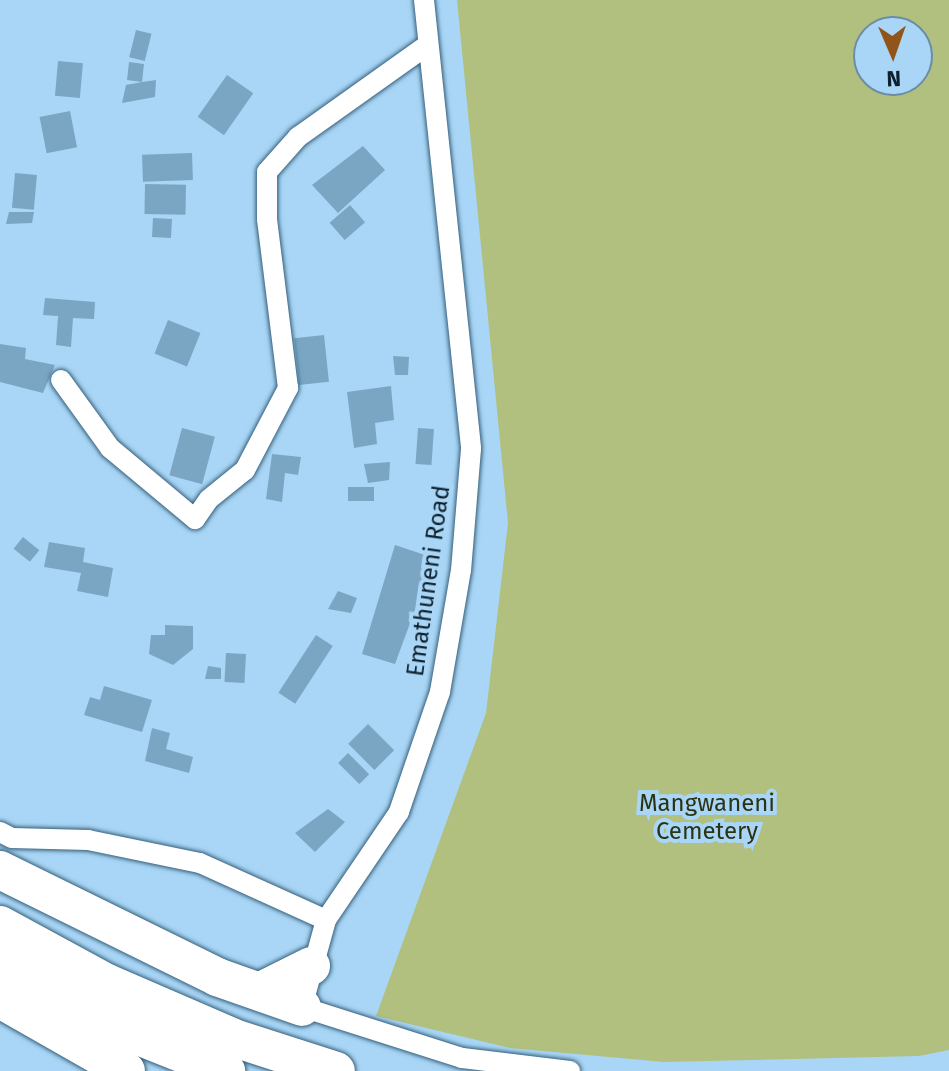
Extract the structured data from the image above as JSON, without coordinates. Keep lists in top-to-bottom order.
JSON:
{
  "streets": {
    "street": ["Emathuneni Road"]
  },
  "parks": ["Mangwaneni Cemetery"],
  "north": "bottom"
}
